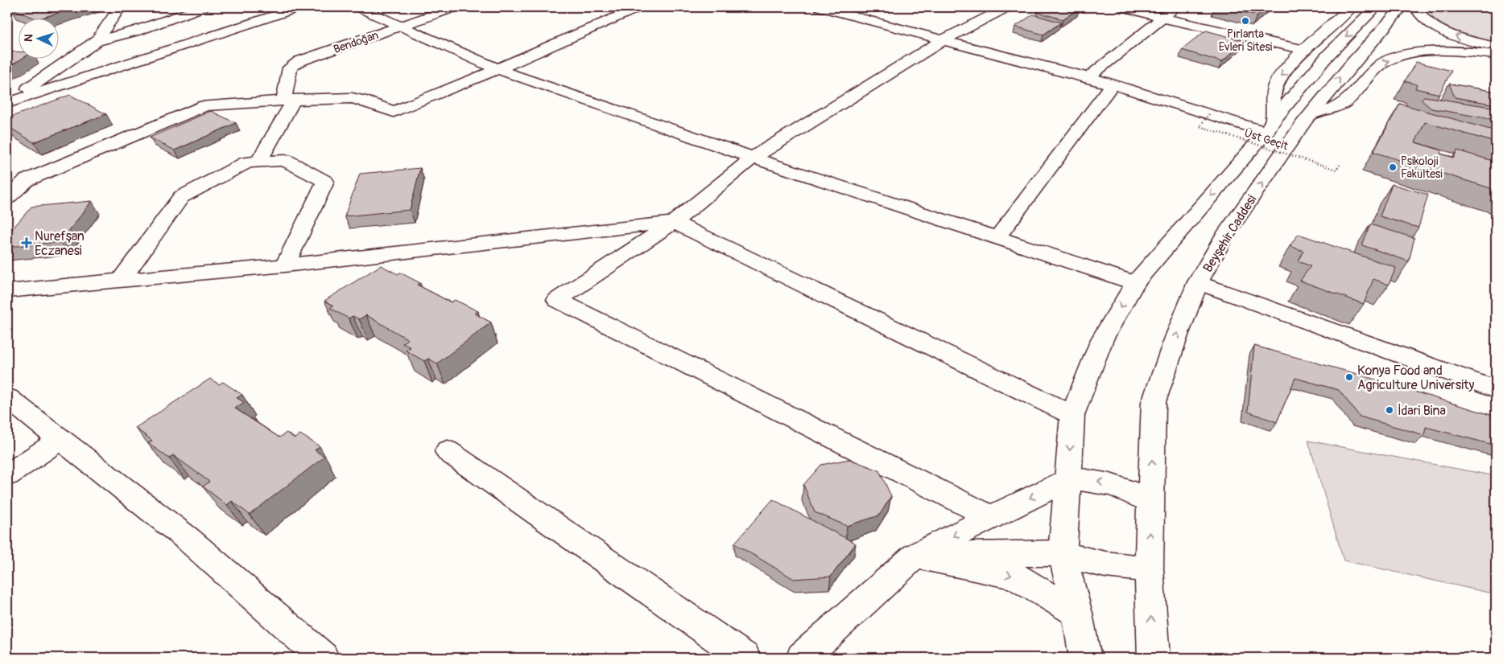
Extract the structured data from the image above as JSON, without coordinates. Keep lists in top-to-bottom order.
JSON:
{
  "streets": {
    "street": ["Bendoğan", "Beyşehir Caddesi"],
    "path": ["Üst Geçit"]
  },
  "places": {
    "other": [
      "Pırlanta Evleri Sitesi",
      "Psikoloji Fakültesi",
      "Konya Food and Agriculture University",
      "İdari Bina"
    ],
    "health": ["Nurefşan Eczanesi"]
  },
  "north": "left"
}
